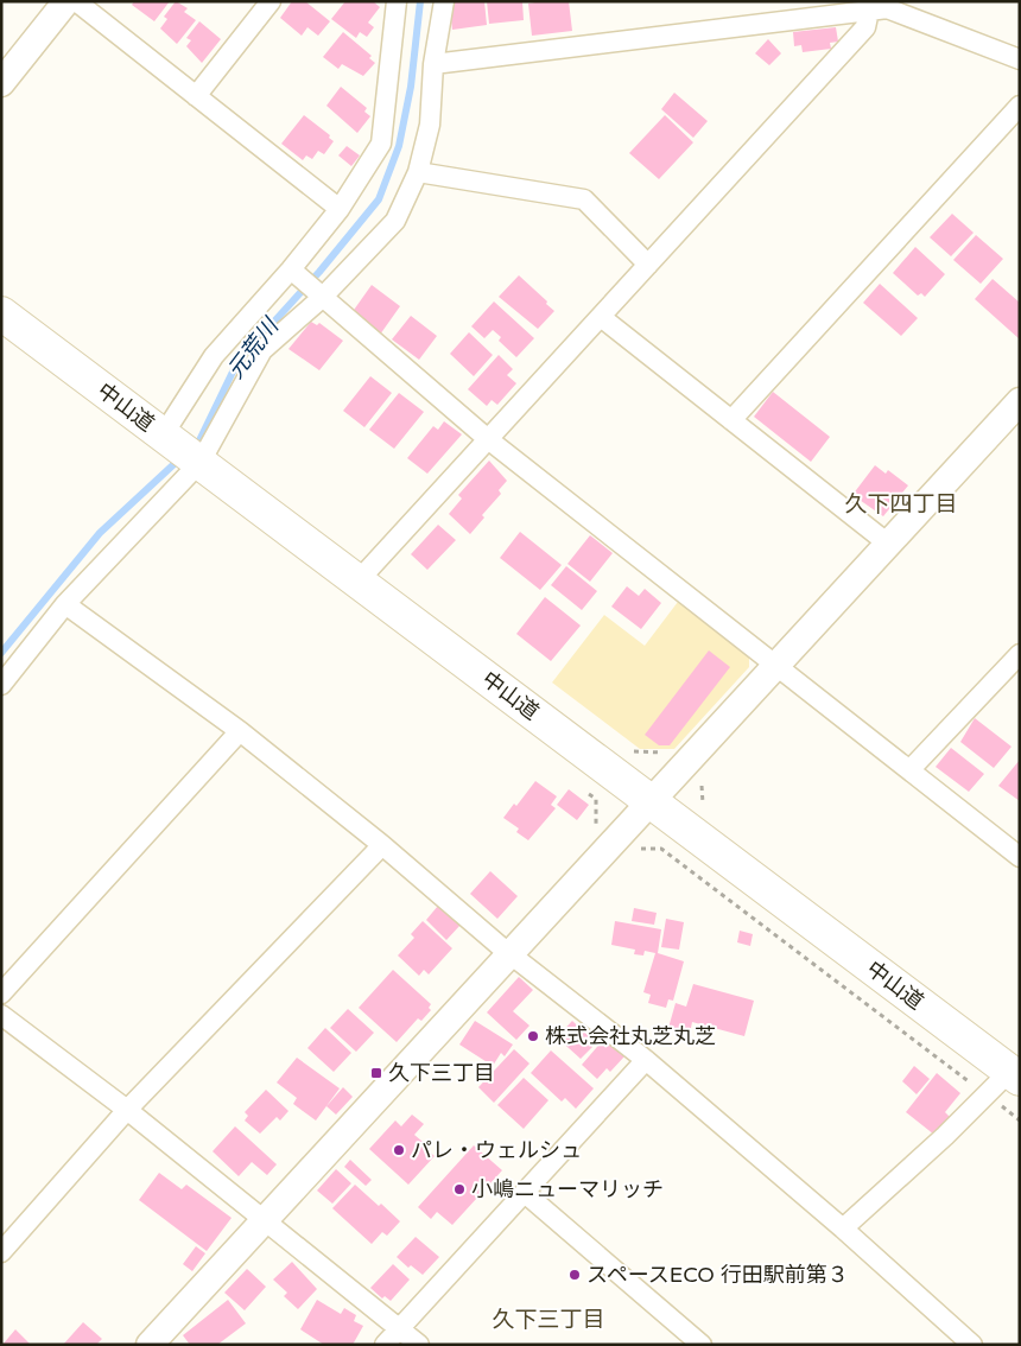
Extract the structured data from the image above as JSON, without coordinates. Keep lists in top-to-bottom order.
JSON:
{
  "streets": {
    "highway": ["中山道"]
  },
  "districts": ["久下四丁目", "久下三丁目"],
  "water": ["元荒川"],
  "places": {
    "other": [
      "株式会社丸芝丸芝",
      "パレ・ウェルシュ",
      "小嶋ニューマリッチ",
      "スペースECO 行田駅前第３"
    ],
    "transit": ["久下三丁目"]
  }
}
